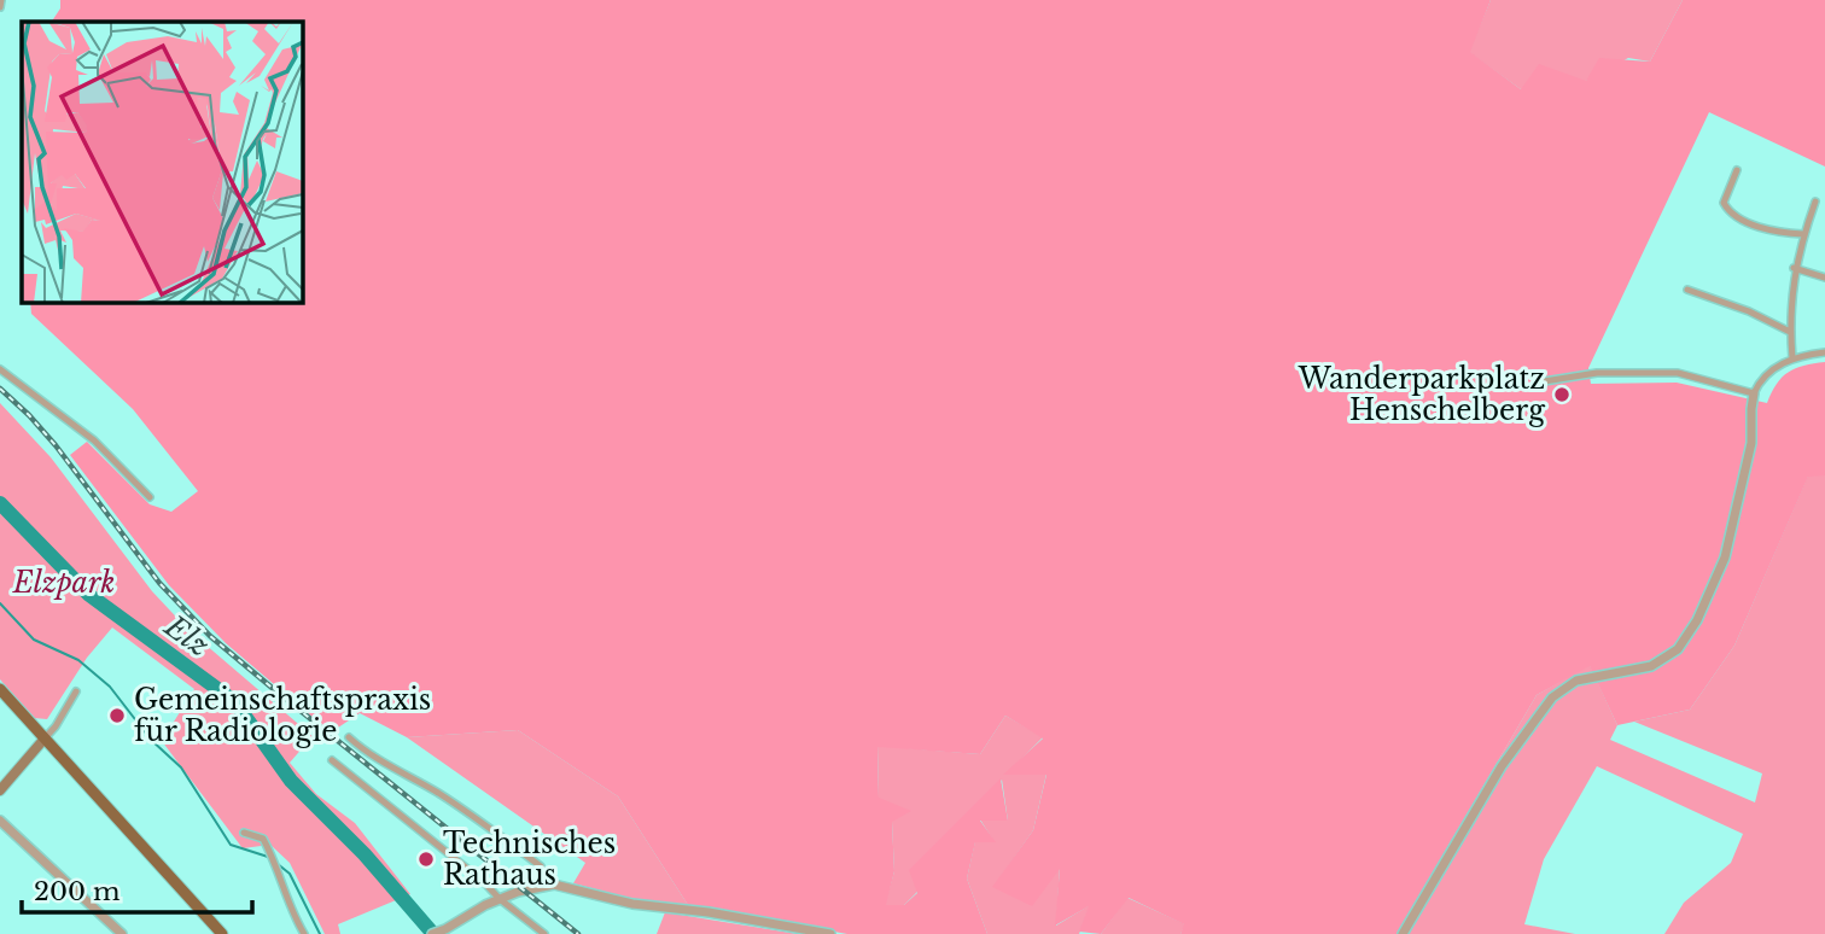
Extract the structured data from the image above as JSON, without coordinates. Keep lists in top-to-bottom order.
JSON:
{
  "water": ["Elz"],
  "parks": ["Elzpark"],
  "places": ["Wanderparkplatz Henschelberg", "Gemeinschaftspraxis für Radiologie", "Technisches Rathaus"],
  "scale_bar": "200 m"
}
